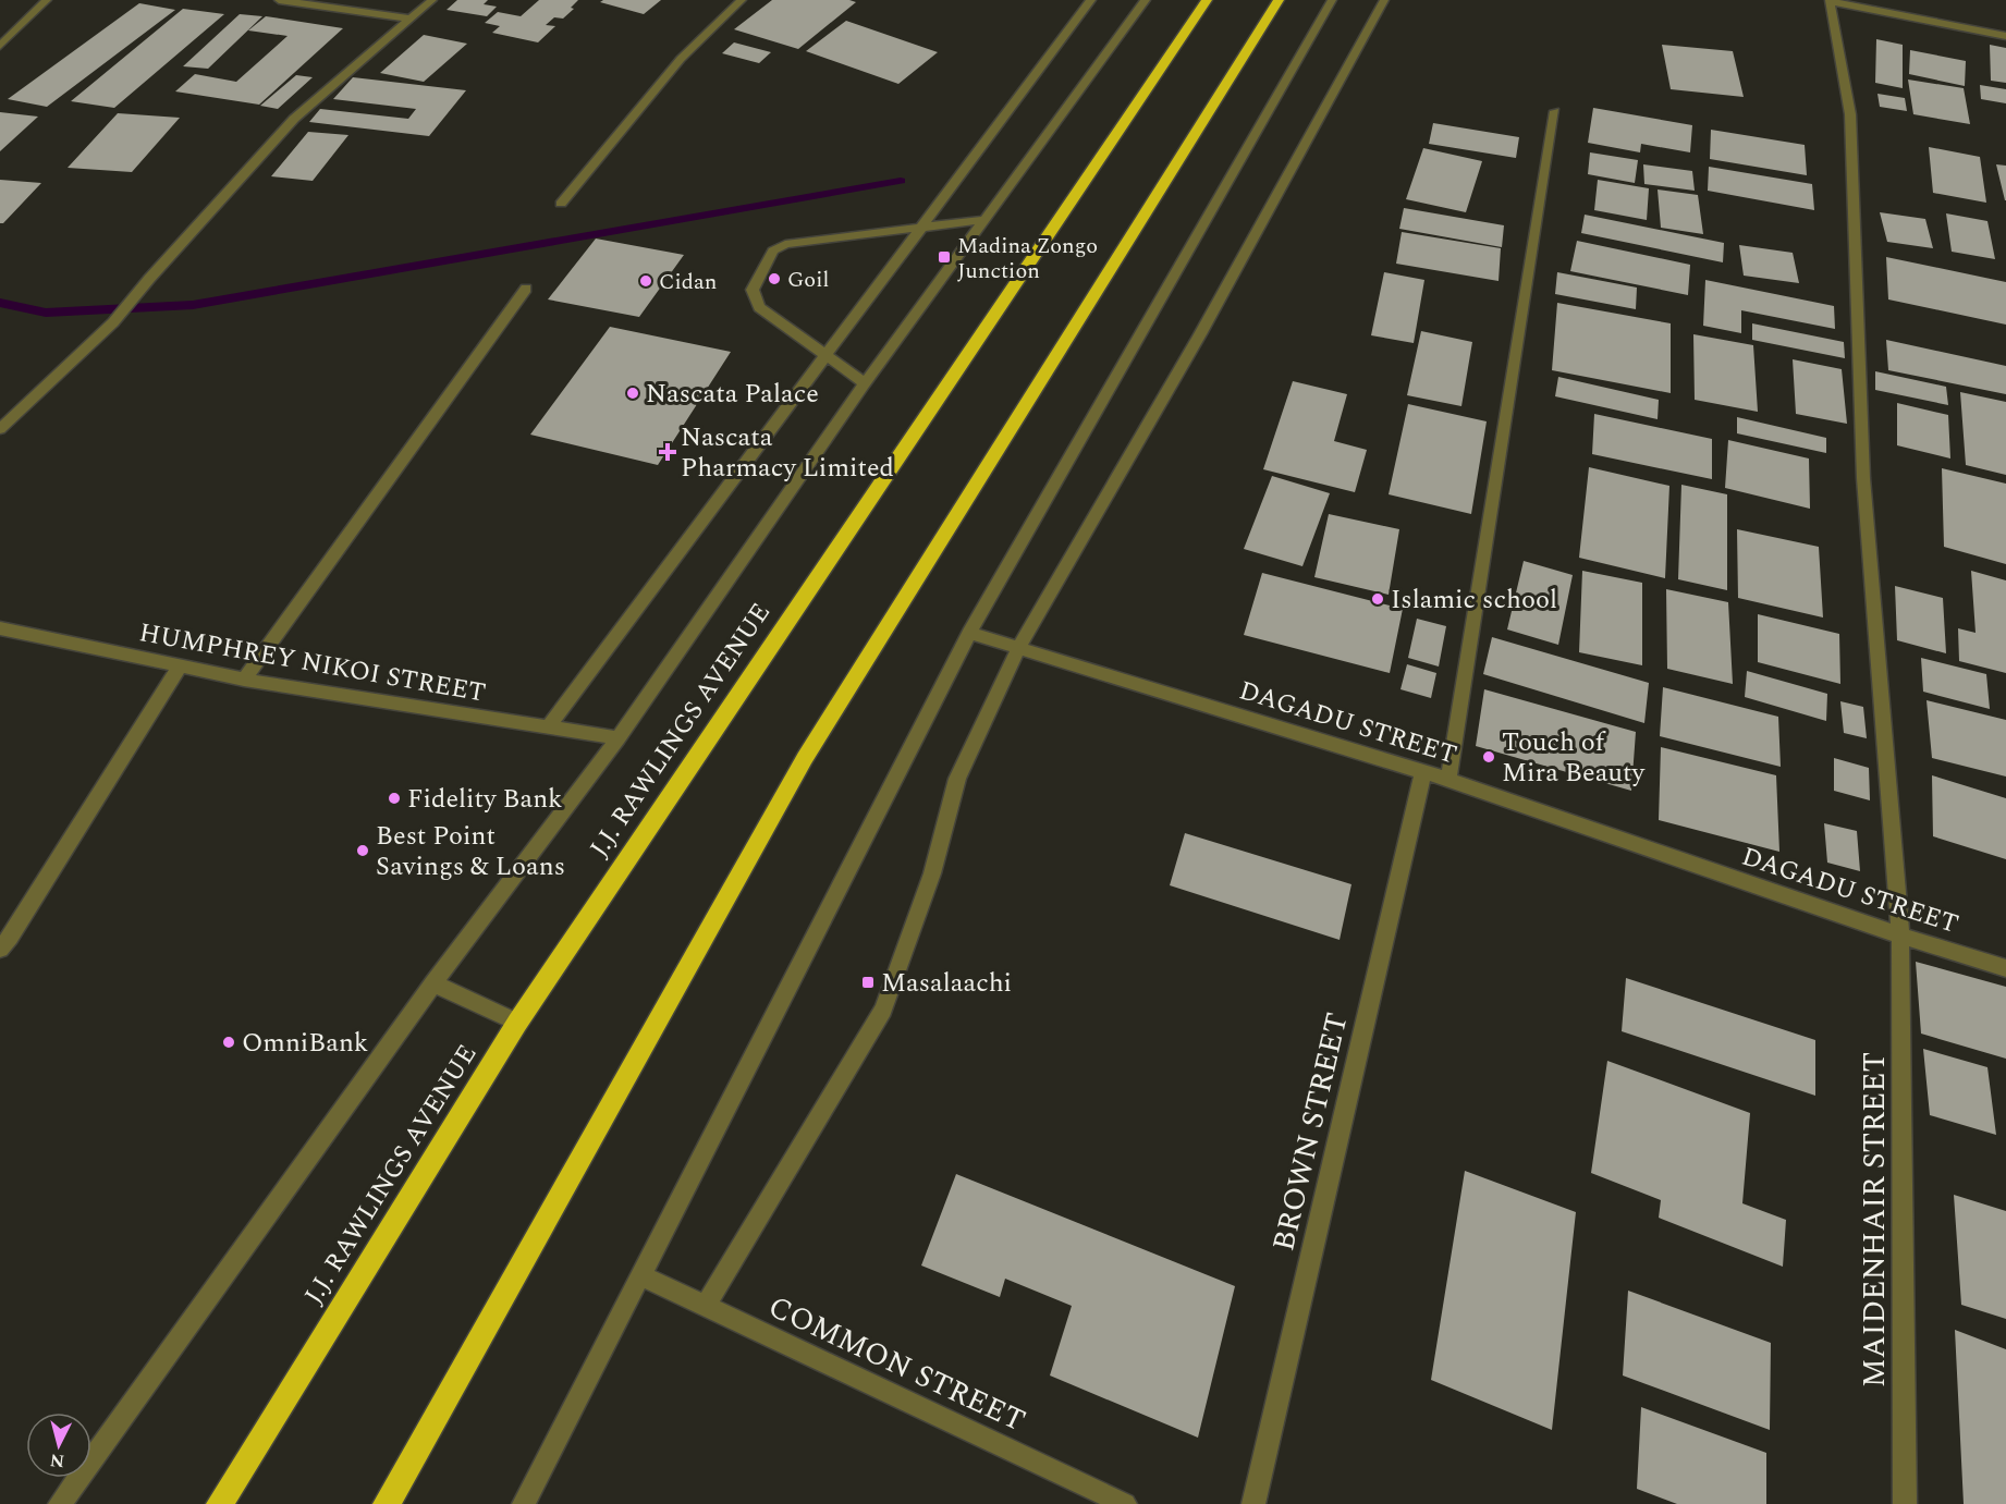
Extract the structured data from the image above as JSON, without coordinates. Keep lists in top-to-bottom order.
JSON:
{
  "streets": {
    "highway": ["J.J. RAWLINGS AVENUE"],
    "street": [
      "HUMPHREY NIKOI STREET",
      "DAGADU STREET",
      "BROWN STREET",
      "MAIDENHAIR STREET",
      "COMMON STREET"
    ]
  },
  "crossings": [
    ["DAGADU STREET", "BROWN STREET"],
    ["DAGADU STREET", "MAIDENHAIR STREET"]
  ],
  "places": {
    "transit": ["Madina Zongo Junction", "Masalaachi"],
    "other": [
      "Goil",
      "Cidan",
      "Nascata Palace",
      "Islamic school",
      "Touch of Mira Beauty",
      "Fidelity Bank",
      "Best Point Savings & Loans",
      "OmniBank"
    ],
    "health": ["Nascata Pharmacy Limited"]
  },
  "north": "bottom"
}
